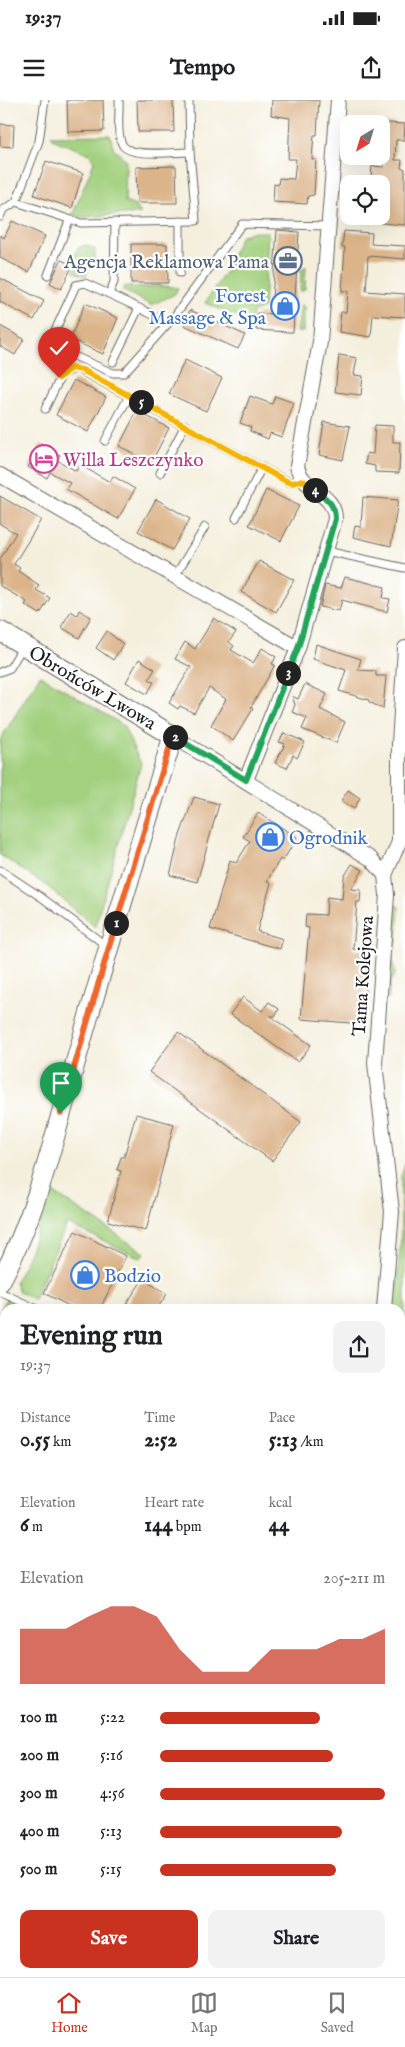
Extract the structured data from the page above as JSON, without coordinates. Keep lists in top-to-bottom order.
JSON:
{
  "streets": {
    "street": ["Obrońców Lwowa", "Tama Kolejowa"]
  },
  "crossings": [
    ["Obrońców Lwowa", "Tama Kolejowa"]
  ],
  "places": {
    "office": ["Agencja Reklamowa Pama"],
    "shop": ["Forest Massage & Spa", "Ogrodnik", "Bodzio"],
    "hotel": ["Willa Leszczynko"]
  },
  "north": "bottom left",
  "page": {
    "status": "19:37",
    "header": "Tempo",
    "pins": [
      "5",
      "4",
      "3",
      "2",
      "1"
    ],
    "heading": ["Evening run", "19:37"],
    "stats": [
      ["Distance", "0.55 km"],
      ["Time", "2:52"],
      ["Pace", "5:13 /km"],
      ["Elevation", "6 m"],
      ["Heart rate", "144 bpm"],
      ["kcal", "44"]
    ],
    "chart": ["Elevation", "205–211 m"],
    "list": [
      {
        "name": "100 m",
        "note": "5:22"
      },
      {
        "name": "200 m",
        "note": "5:16"
      },
      {
        "name": "300 m",
        "note": "4:56"
      },
      {
        "name": "400 m",
        "note": "5:13"
      },
      {
        "name": "500 m",
        "note": "5:15"
      }
    ],
    "buttons": ["Save", "Share"],
    "tabs": ["Home", "Map", "Saved"]
  }
}
